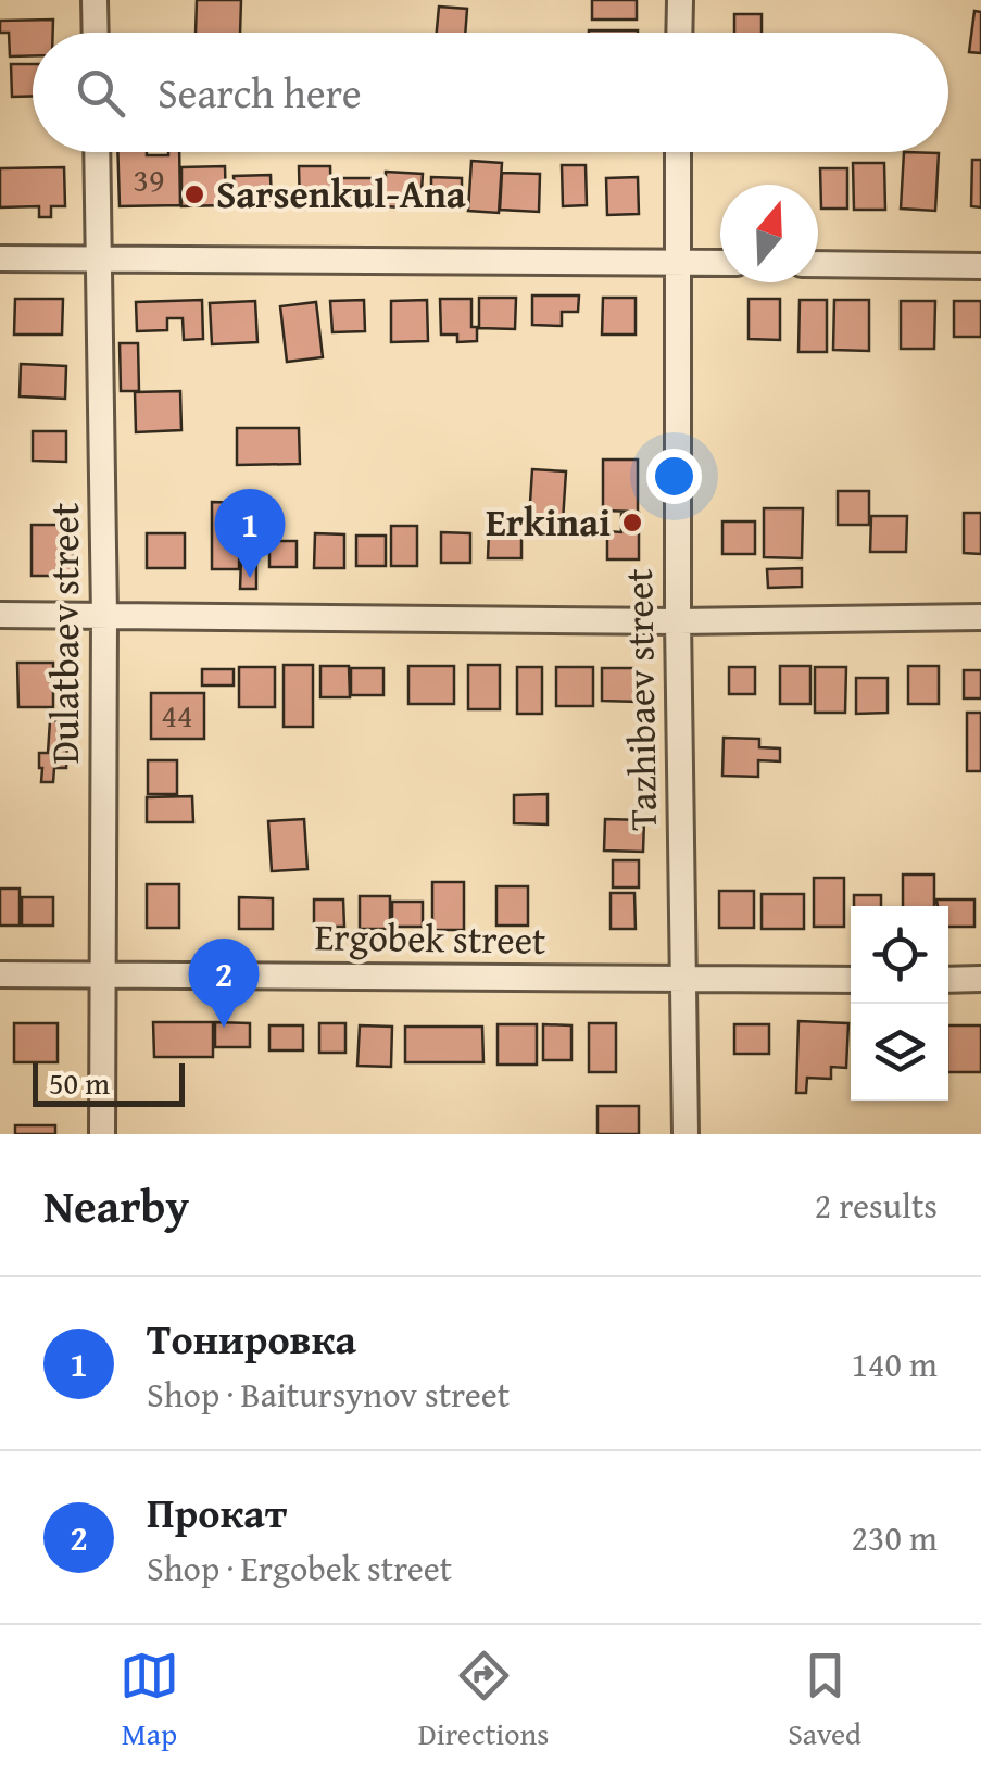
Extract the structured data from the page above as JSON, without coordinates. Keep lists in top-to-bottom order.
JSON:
{
  "streets": {
    "street": ["Dulatbaev street", "Tazhibaev street", "Ergobek street"]
  },
  "crossings": [
    ["Dulatbaev street", "Ergobek street"],
    ["Tazhibaev street", "Ergobek street"]
  ],
  "places": ["Sarsenkul-Ana", "Erkinai"],
  "house_numbers": ["39", "44"],
  "scale_bar": "50 m",
  "north": "top",
  "page": {
    "search": "Search here",
    "pins": ["1", "2"],
    "scale": "50 m",
    "heading": ["Nearby", "2 results"],
    "list": [
      {
        "mark": "1",
        "name": "Тонировка",
        "note": "Shop · Baitursynov street",
        "value": "140 m"
      },
      {
        "mark": "2",
        "name": "Прокат",
        "note": "Shop · Ergobek street",
        "value": "230 m"
      }
    ],
    "nav": ["Map", "Directions", "Saved"]
  }
}
